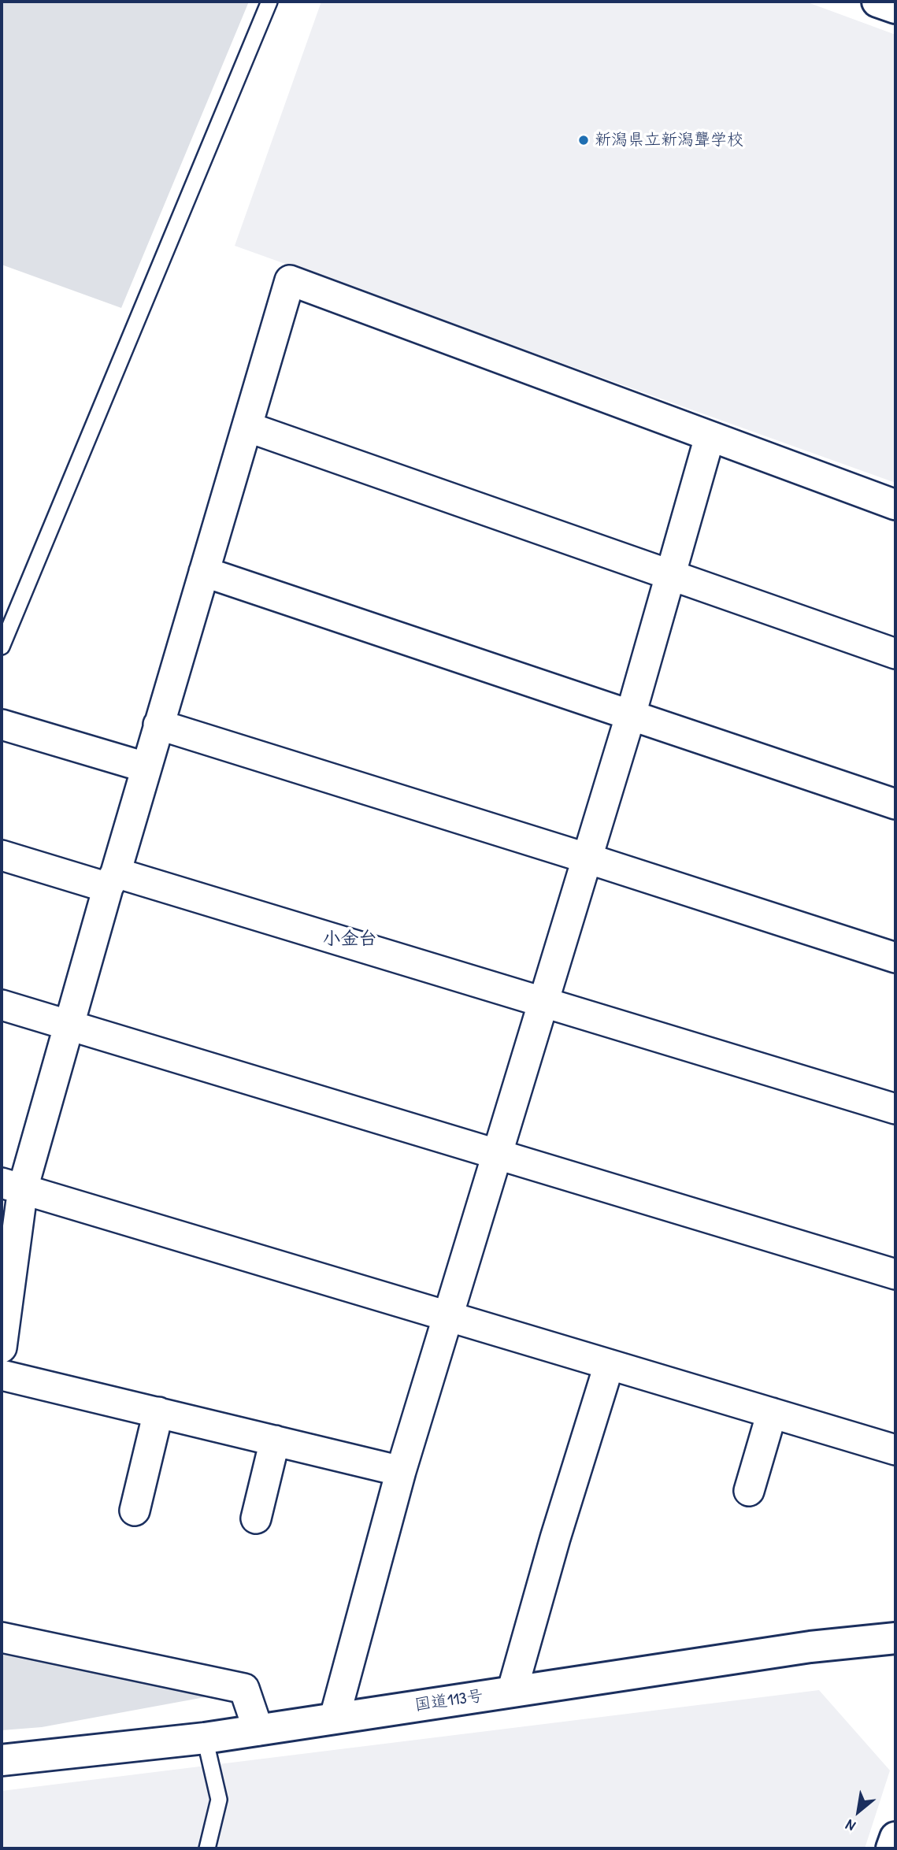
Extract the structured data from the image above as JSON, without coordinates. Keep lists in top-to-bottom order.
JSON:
{
  "streets": {
    "main road": ["国道113号"]
  },
  "districts": ["小金台"],
  "places": ["新潟県立新潟聾学校"],
  "north": "bottom left"
}
